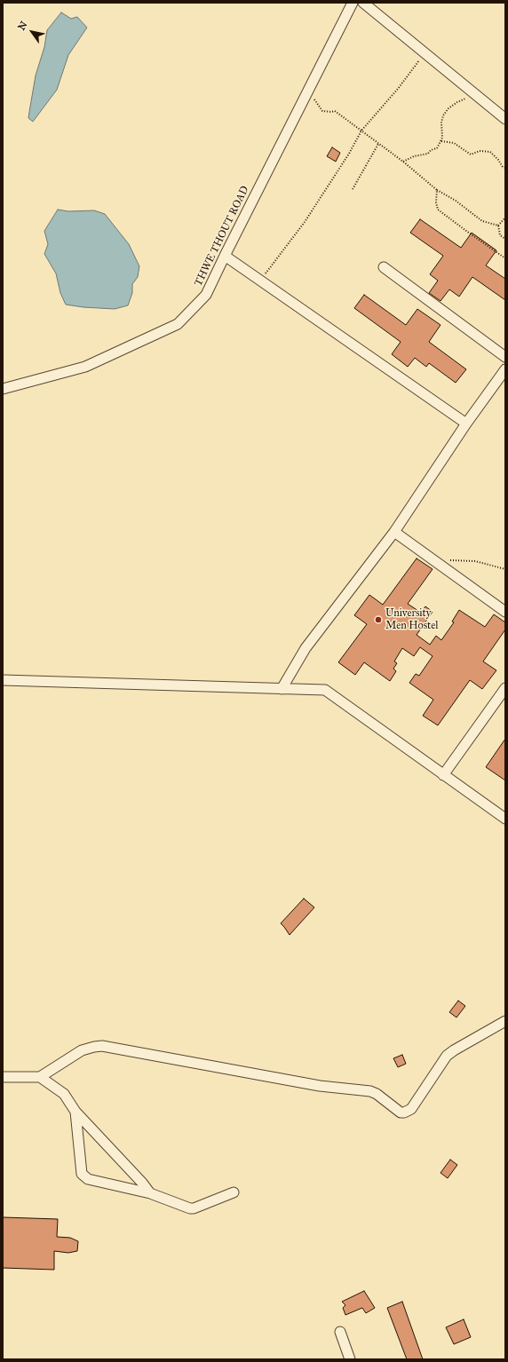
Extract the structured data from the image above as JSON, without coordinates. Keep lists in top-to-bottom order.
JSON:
{
  "streets": {
    "street": ["THWE THOUT ROAD"]
  },
  "places": ["University Men Hostel"],
  "north": "top left"
}
